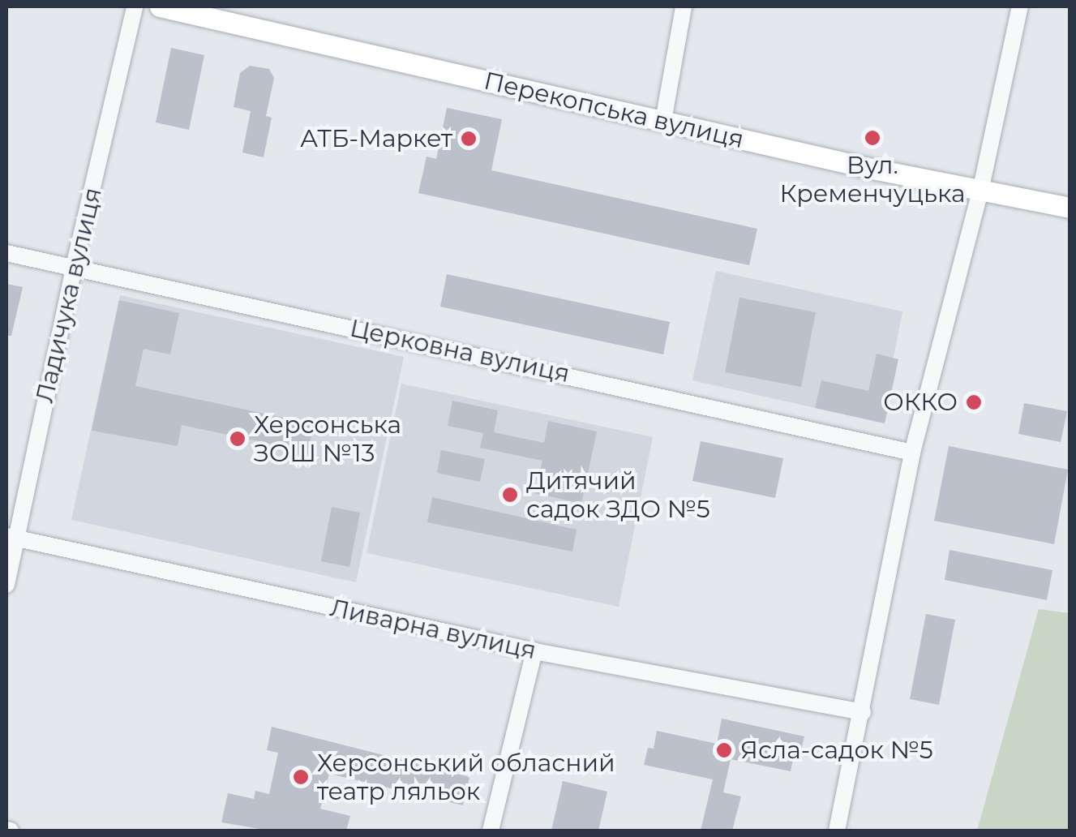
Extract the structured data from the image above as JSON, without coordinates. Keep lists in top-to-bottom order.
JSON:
{
  "streets": {
    "main road": ["Перекопська вулиця"],
    "street": ["Ладичука вулиця", "Церковна вулиця", "Ливарна вулиця"]
  },
  "crossings": [
    ["Ладичука вулиця", "Церковна вулиця"],
    ["Ладичука вулиця", "Ливарна вулиця"]
  ],
  "places": [
    "Вул. Кременчуцька",
    "АТБ-Маркет",
    "ОККО",
    "Херсонська ЗОШ №13",
    "Дитячий садок ЗДО №5",
    "Ясла-садок №5",
    "Херсонський обласний театр ляльок"
  ]
}
